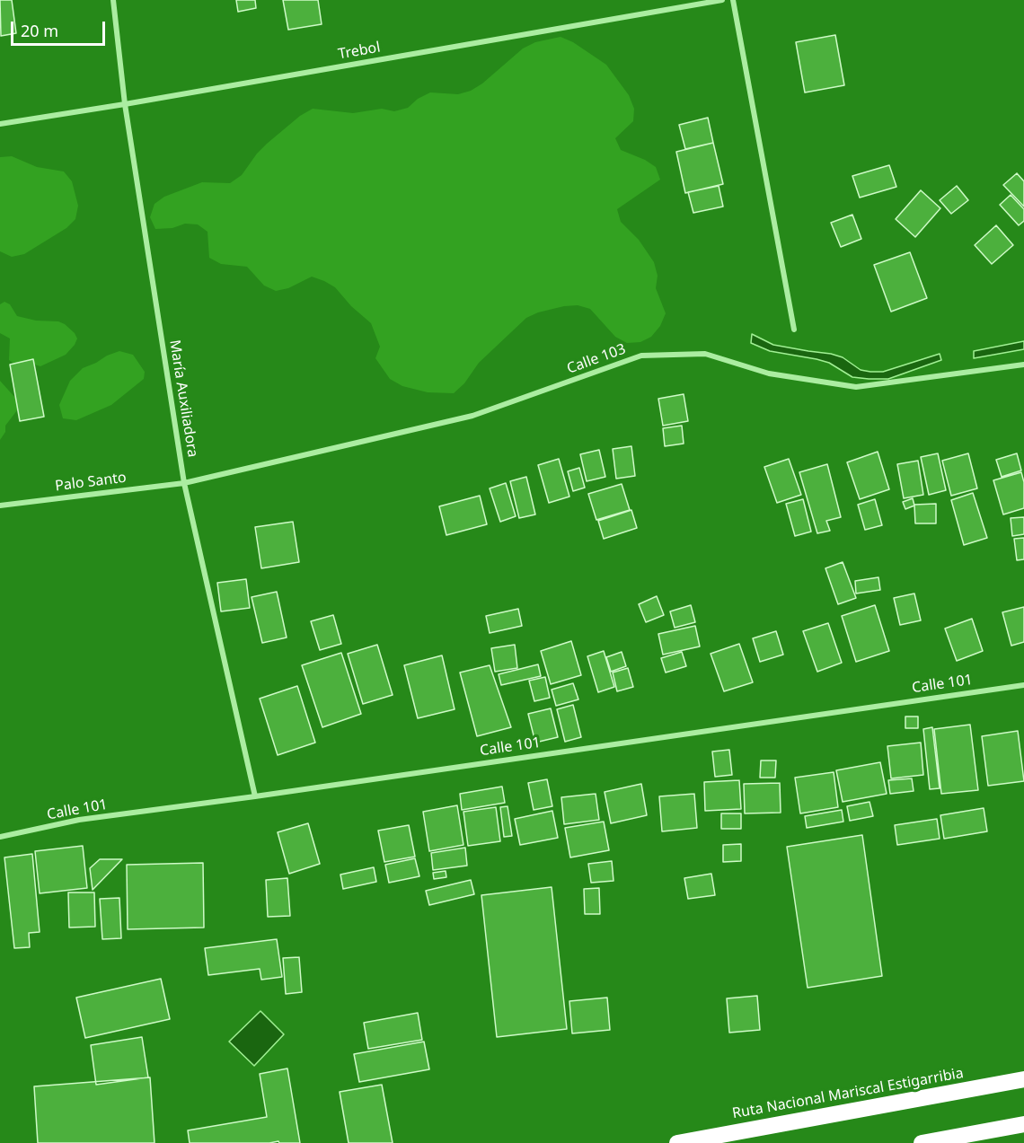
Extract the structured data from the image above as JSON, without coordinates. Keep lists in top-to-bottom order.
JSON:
{
  "streets": {
    "highway": ["Ruta Nacional Mariscal Estigarribia"],
    "street": [
      "Trebol",
      "Calle 103",
      "María Auxiliadora",
      "Palo Santo",
      "Calle 101"
    ]
  },
  "crossings": [
    ["Trebol", "María Auxiliadora"],
    ["Calle 103", "María Auxiliadora"],
    ["Calle 103", "Palo Santo"],
    ["María Auxiliadora", "Palo Santo"],
    ["María Auxiliadora", "Calle 101"]
  ],
  "scale_bar": "20 m"
}
